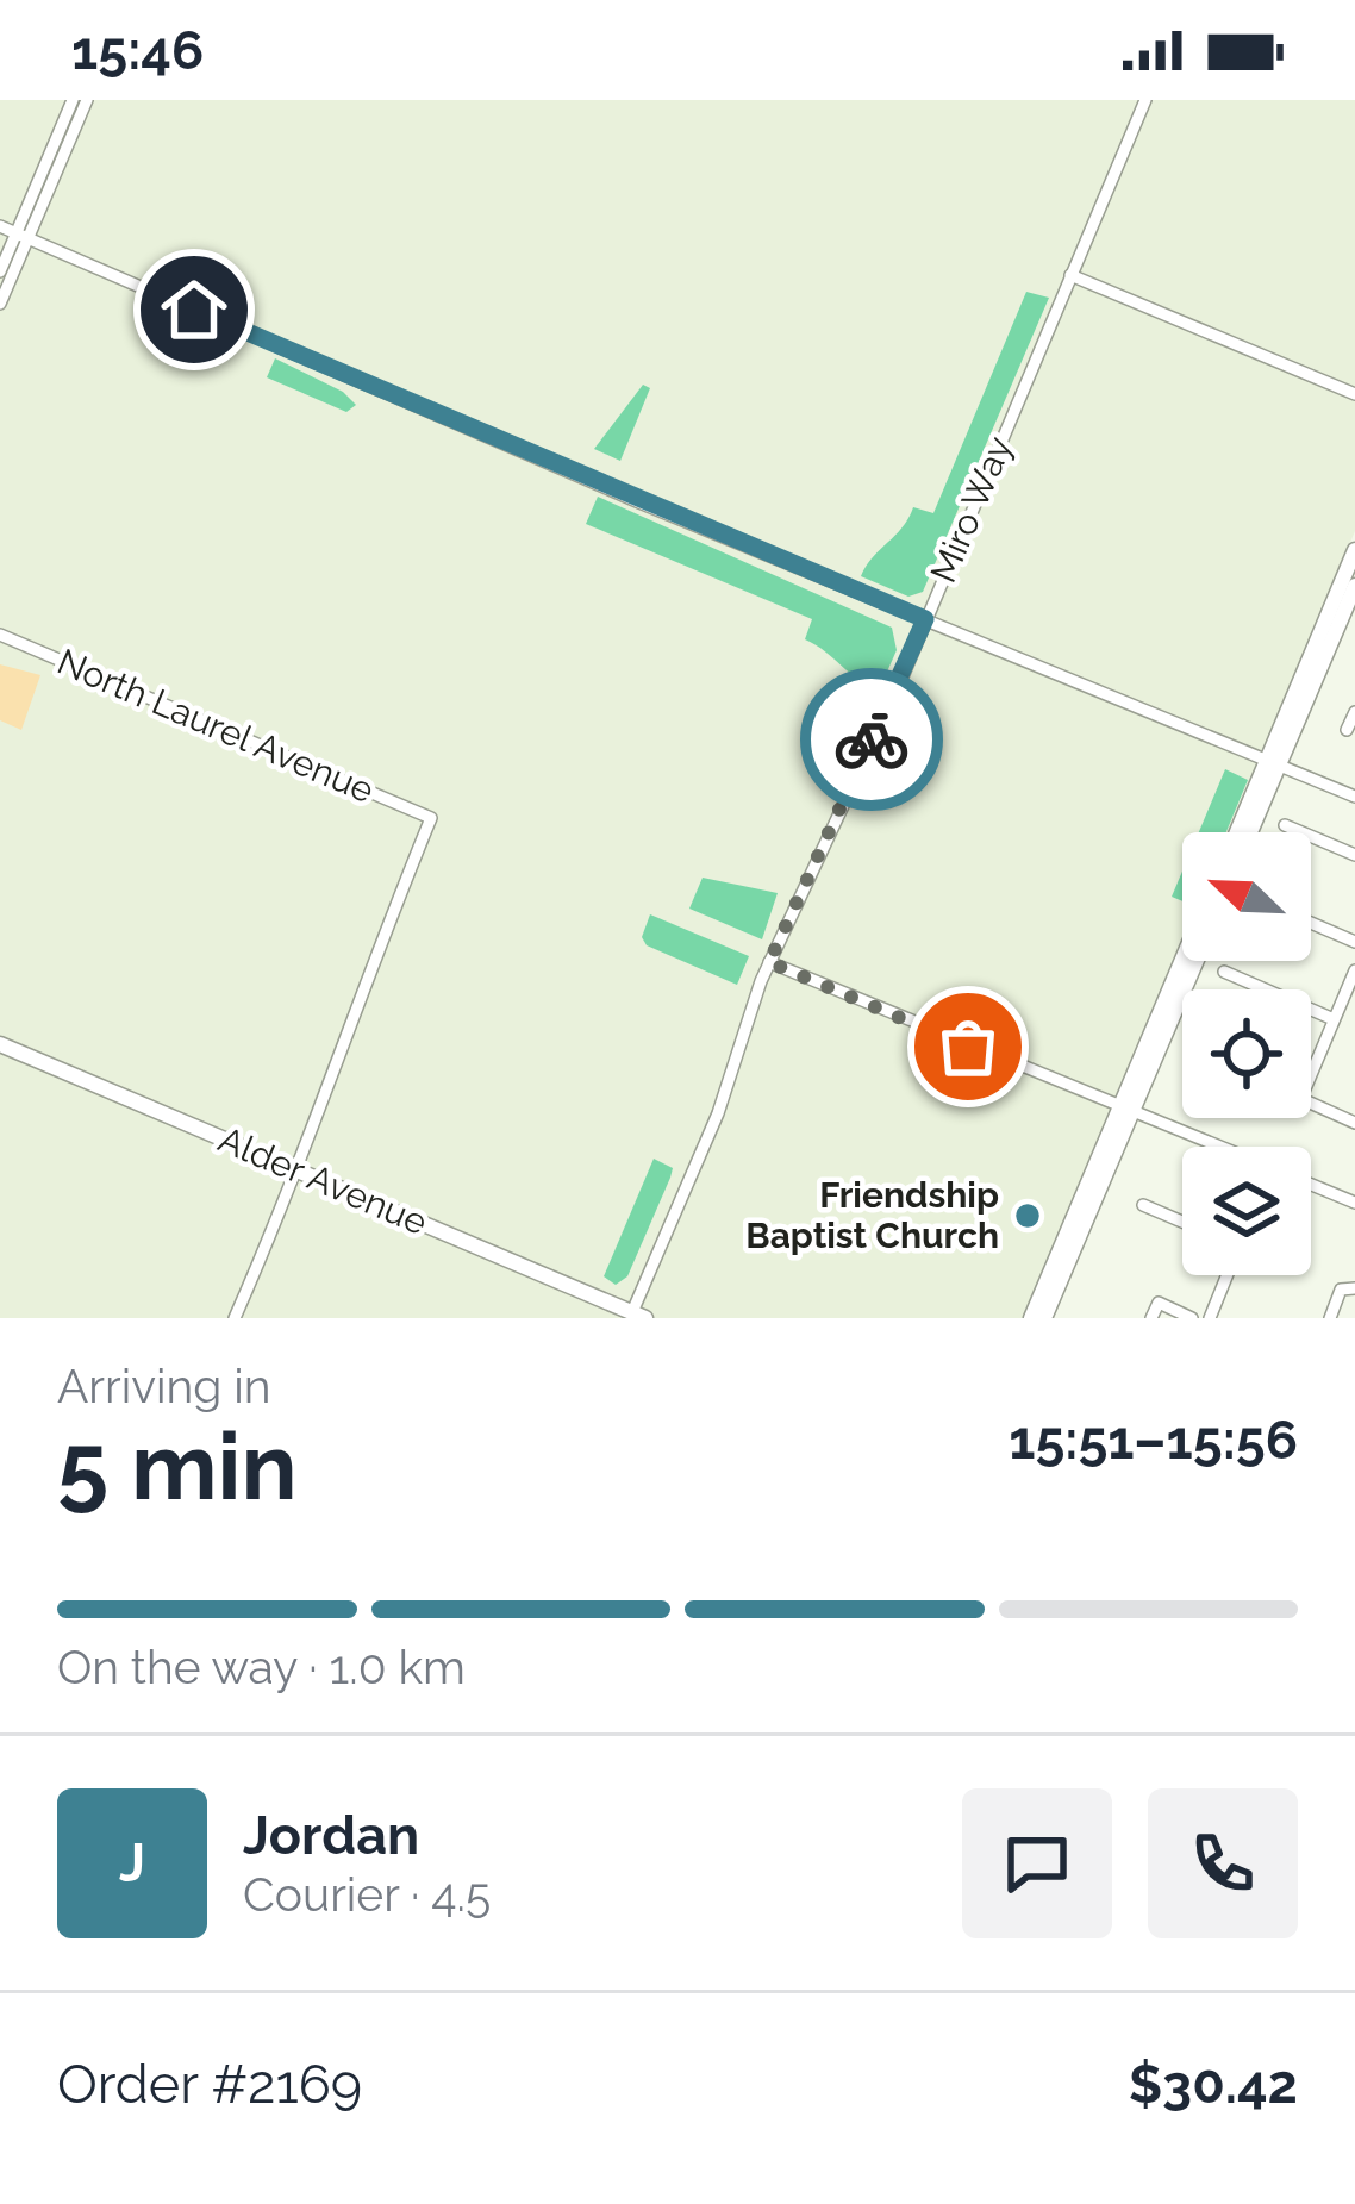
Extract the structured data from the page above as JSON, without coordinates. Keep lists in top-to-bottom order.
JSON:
{
  "streets": {
    "main road": ["Alder Avenue"],
    "street": ["Miro Way", "North Laurel Avenue"]
  },
  "crossings": [
    ["Miro Way", "Alder Avenue"],
    ["North Laurel Avenue", "Alder Avenue"]
  ],
  "places": ["Friendship Baptist Church"],
  "north": "top left",
  "page": {
    "status": "15:46",
    "heading": ["5 min", "Arriving in", "15:51–15:56"],
    "panel": [
      "Jordan",
      "Courier · 4.5",
      "Order #2169",
      "$30.42"
    ],
    "bar": "On the way · 1.0 km",
    "round": "J"
  }
}
